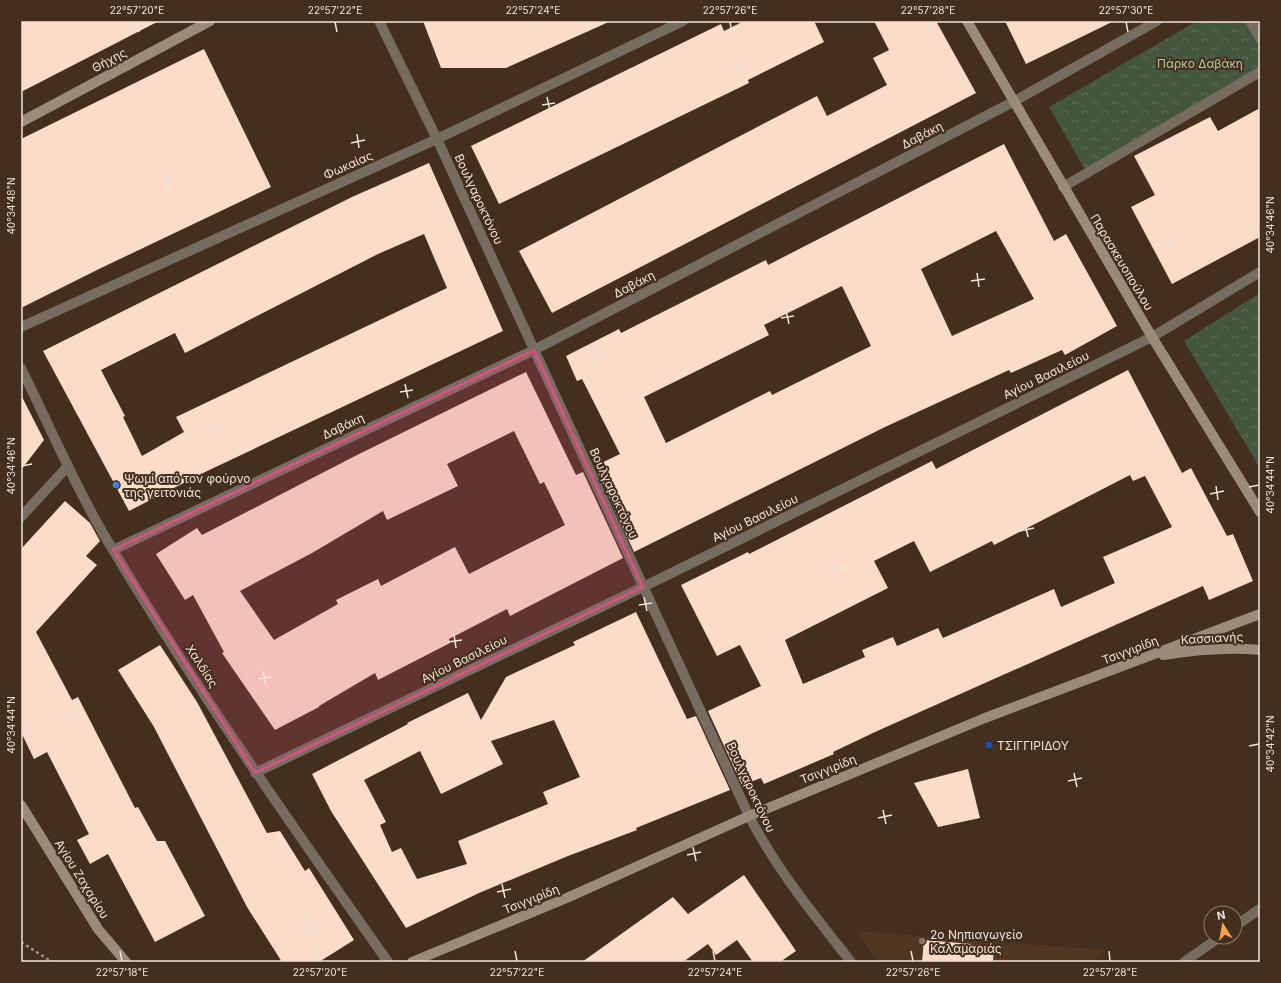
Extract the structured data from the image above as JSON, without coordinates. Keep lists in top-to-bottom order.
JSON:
{
  "streets": {
    "main road": [
      "Θήχης",
      "Παρασκευοπούλου",
      "Κασσιανής",
      "Τσιγγιρίδη",
      "Αγίου Ζαχαρίου"
    ],
    "street": [
      "Δαβάκη",
      "Φωκαίας",
      "Βουλγαροκτόνου",
      "Αγίου Βασιλείου",
      "Χαλδίας"
    ]
  },
  "crossings": [
    ["Δαβάκη", "Βουλγαροκτόνου"],
    ["Δαβάκη", "Παρασκευοπούλου"],
    ["Δαβάκη", "Χαλδίας"],
    ["Φωκαίας", "Βουλγαροκτόνου"],
    ["Βουλγαροκτόνου", "Αγίου Βασιλείου"],
    ["Βουλγαροκτόνου", "Τσιγγιρίδη"],
    ["Παρασκευοπούλου", "Αγίου Βασιλείου"],
    ["Αγίου Βασιλείου", "Χαλδίας"],
    ["Κασσιανής", "Τσιγγιρίδη"]
  ],
  "parks": ["Πάρκο Δαβάκη"],
  "places": {
    "other": ["Ψωμί από τον φούρνο της γειτονιάς", "2ο Νηπιαγωγείο Καλαμαριάς"],
    "transit": ["ΤΣΙΓΓΙΡΙΔΟΥ"]
  },
  "north": "top",
  "coordinates": [
    "22°57'20\"E",
    "22°57'22\"E",
    "22°57'24\"E",
    "22°57'26\"E",
    "22°57'28\"E",
    "22°57'30\"E",
    "40°34'48\"N",
    "40°34'46\"N",
    "40°34'44\"N",
    "40°34'42\"N",
    "22°57'18\"E"
  ]
}
